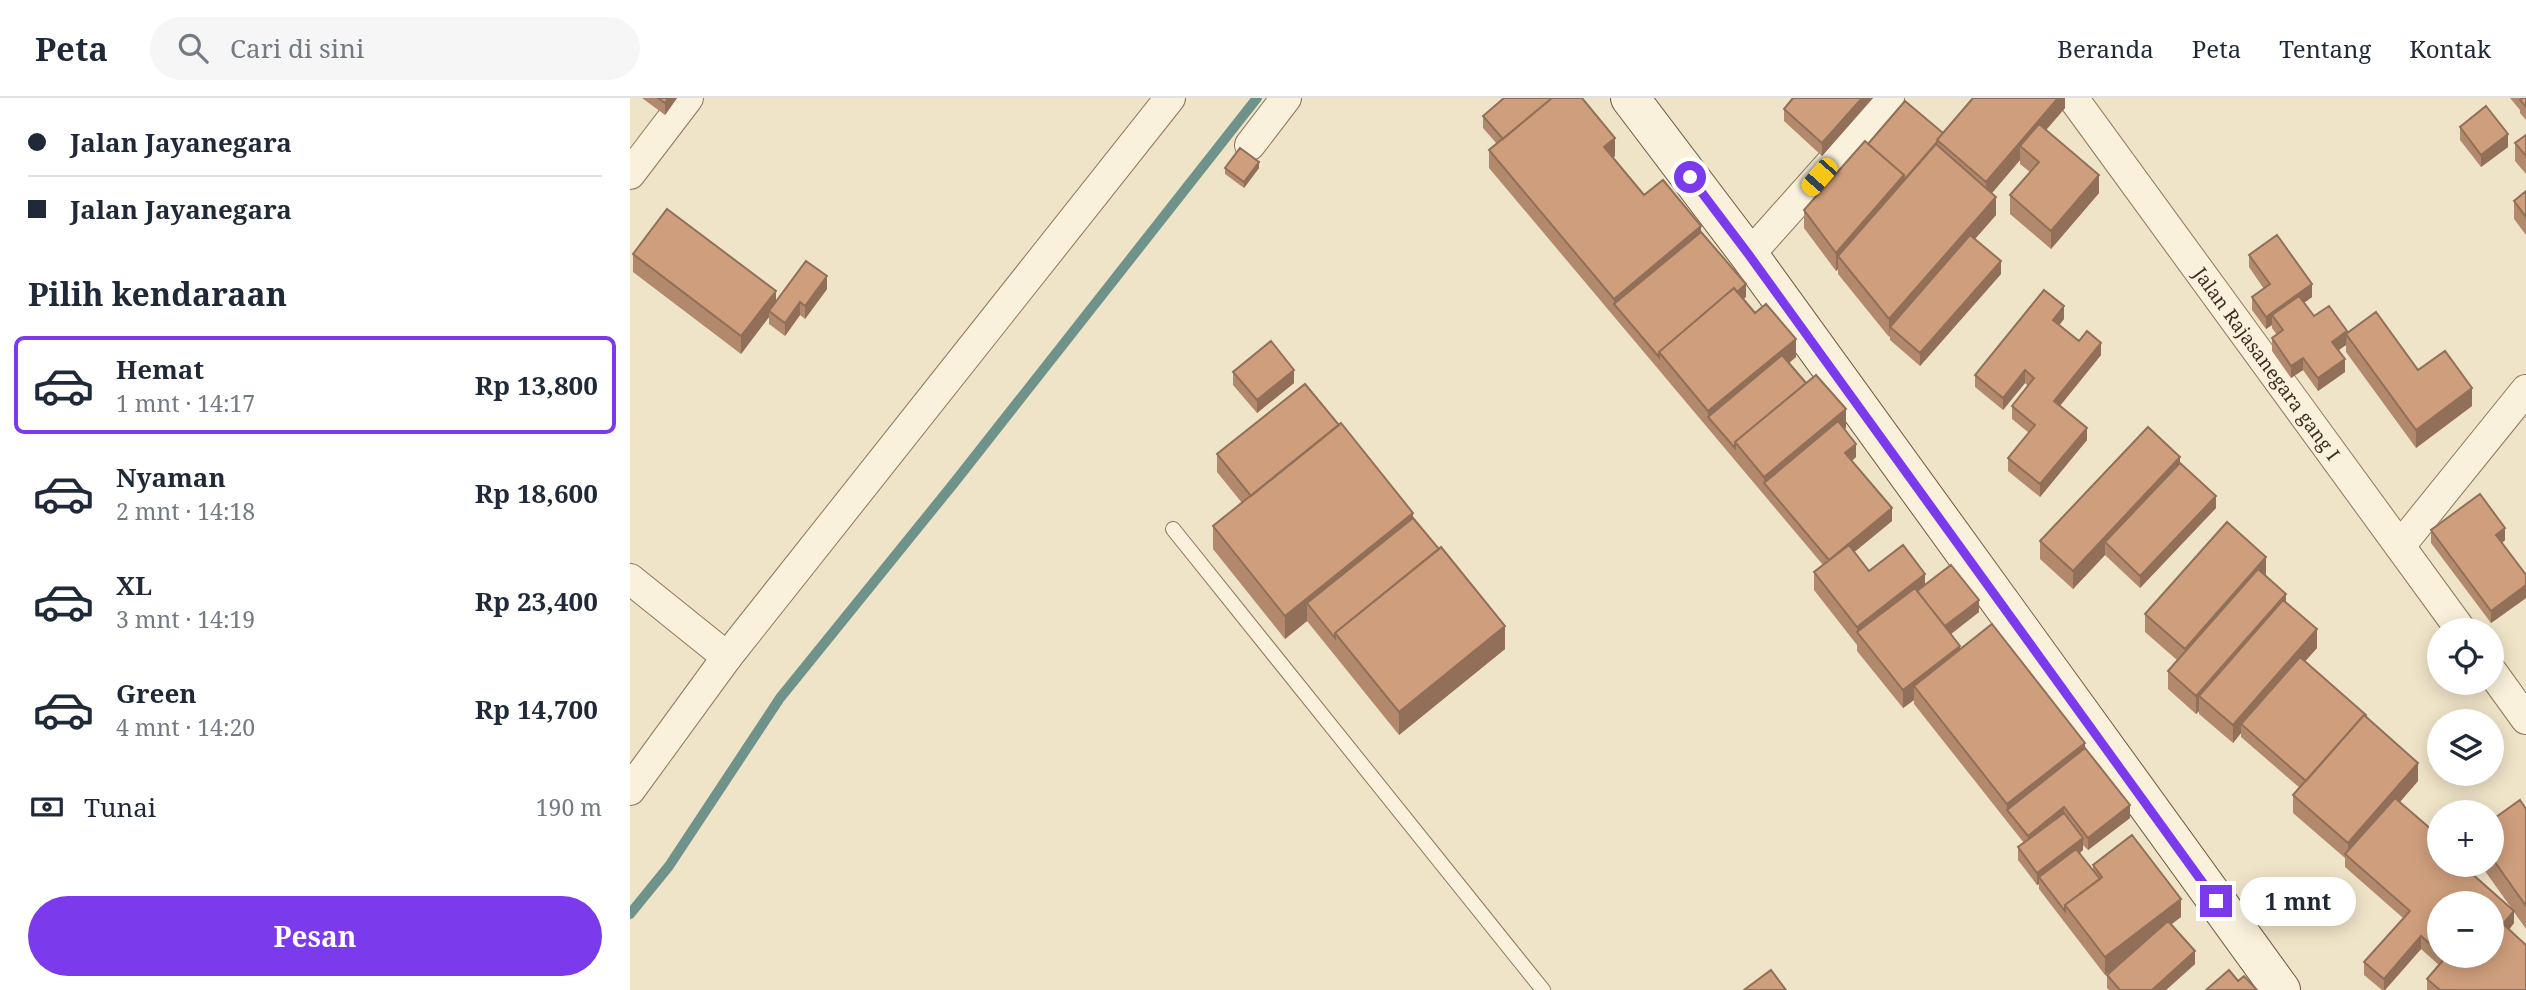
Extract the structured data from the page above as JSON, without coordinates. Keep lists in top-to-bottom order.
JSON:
{
  "streets": {
    "street": ["Jalan Rajasanegara gang I"]
  },
  "page": {
    "header": "Peta",
    "search": "Cari di sini",
    "nav": [
      "Beranda",
      "Peta",
      "Tentang",
      "Kontak"
    ],
    "banner": ["Jalan Jayanegara", "Jalan Jayanegara"],
    "heading": "Pilih kendaraan",
    "list": [
      {
        "name": "Hemat",
        "note": "1 mnt · 14:17",
        "value": "Rp 13,800"
      },
      {
        "name": "Nyaman",
        "note": "2 mnt · 14:18",
        "value": "Rp 18,600"
      },
      {
        "name": "XL",
        "note": "3 mnt · 14:19",
        "value": "Rp 23,400"
      },
      {
        "name": "Green",
        "note": "4 mnt · 14:20",
        "value": "Rp 14,700"
      }
    ],
    "map_buttons": ["+", "−"],
    "pay": ["Tunai", "190 m"],
    "bubble": "1 mnt",
    "buttons": "Pesan"
  }
}
